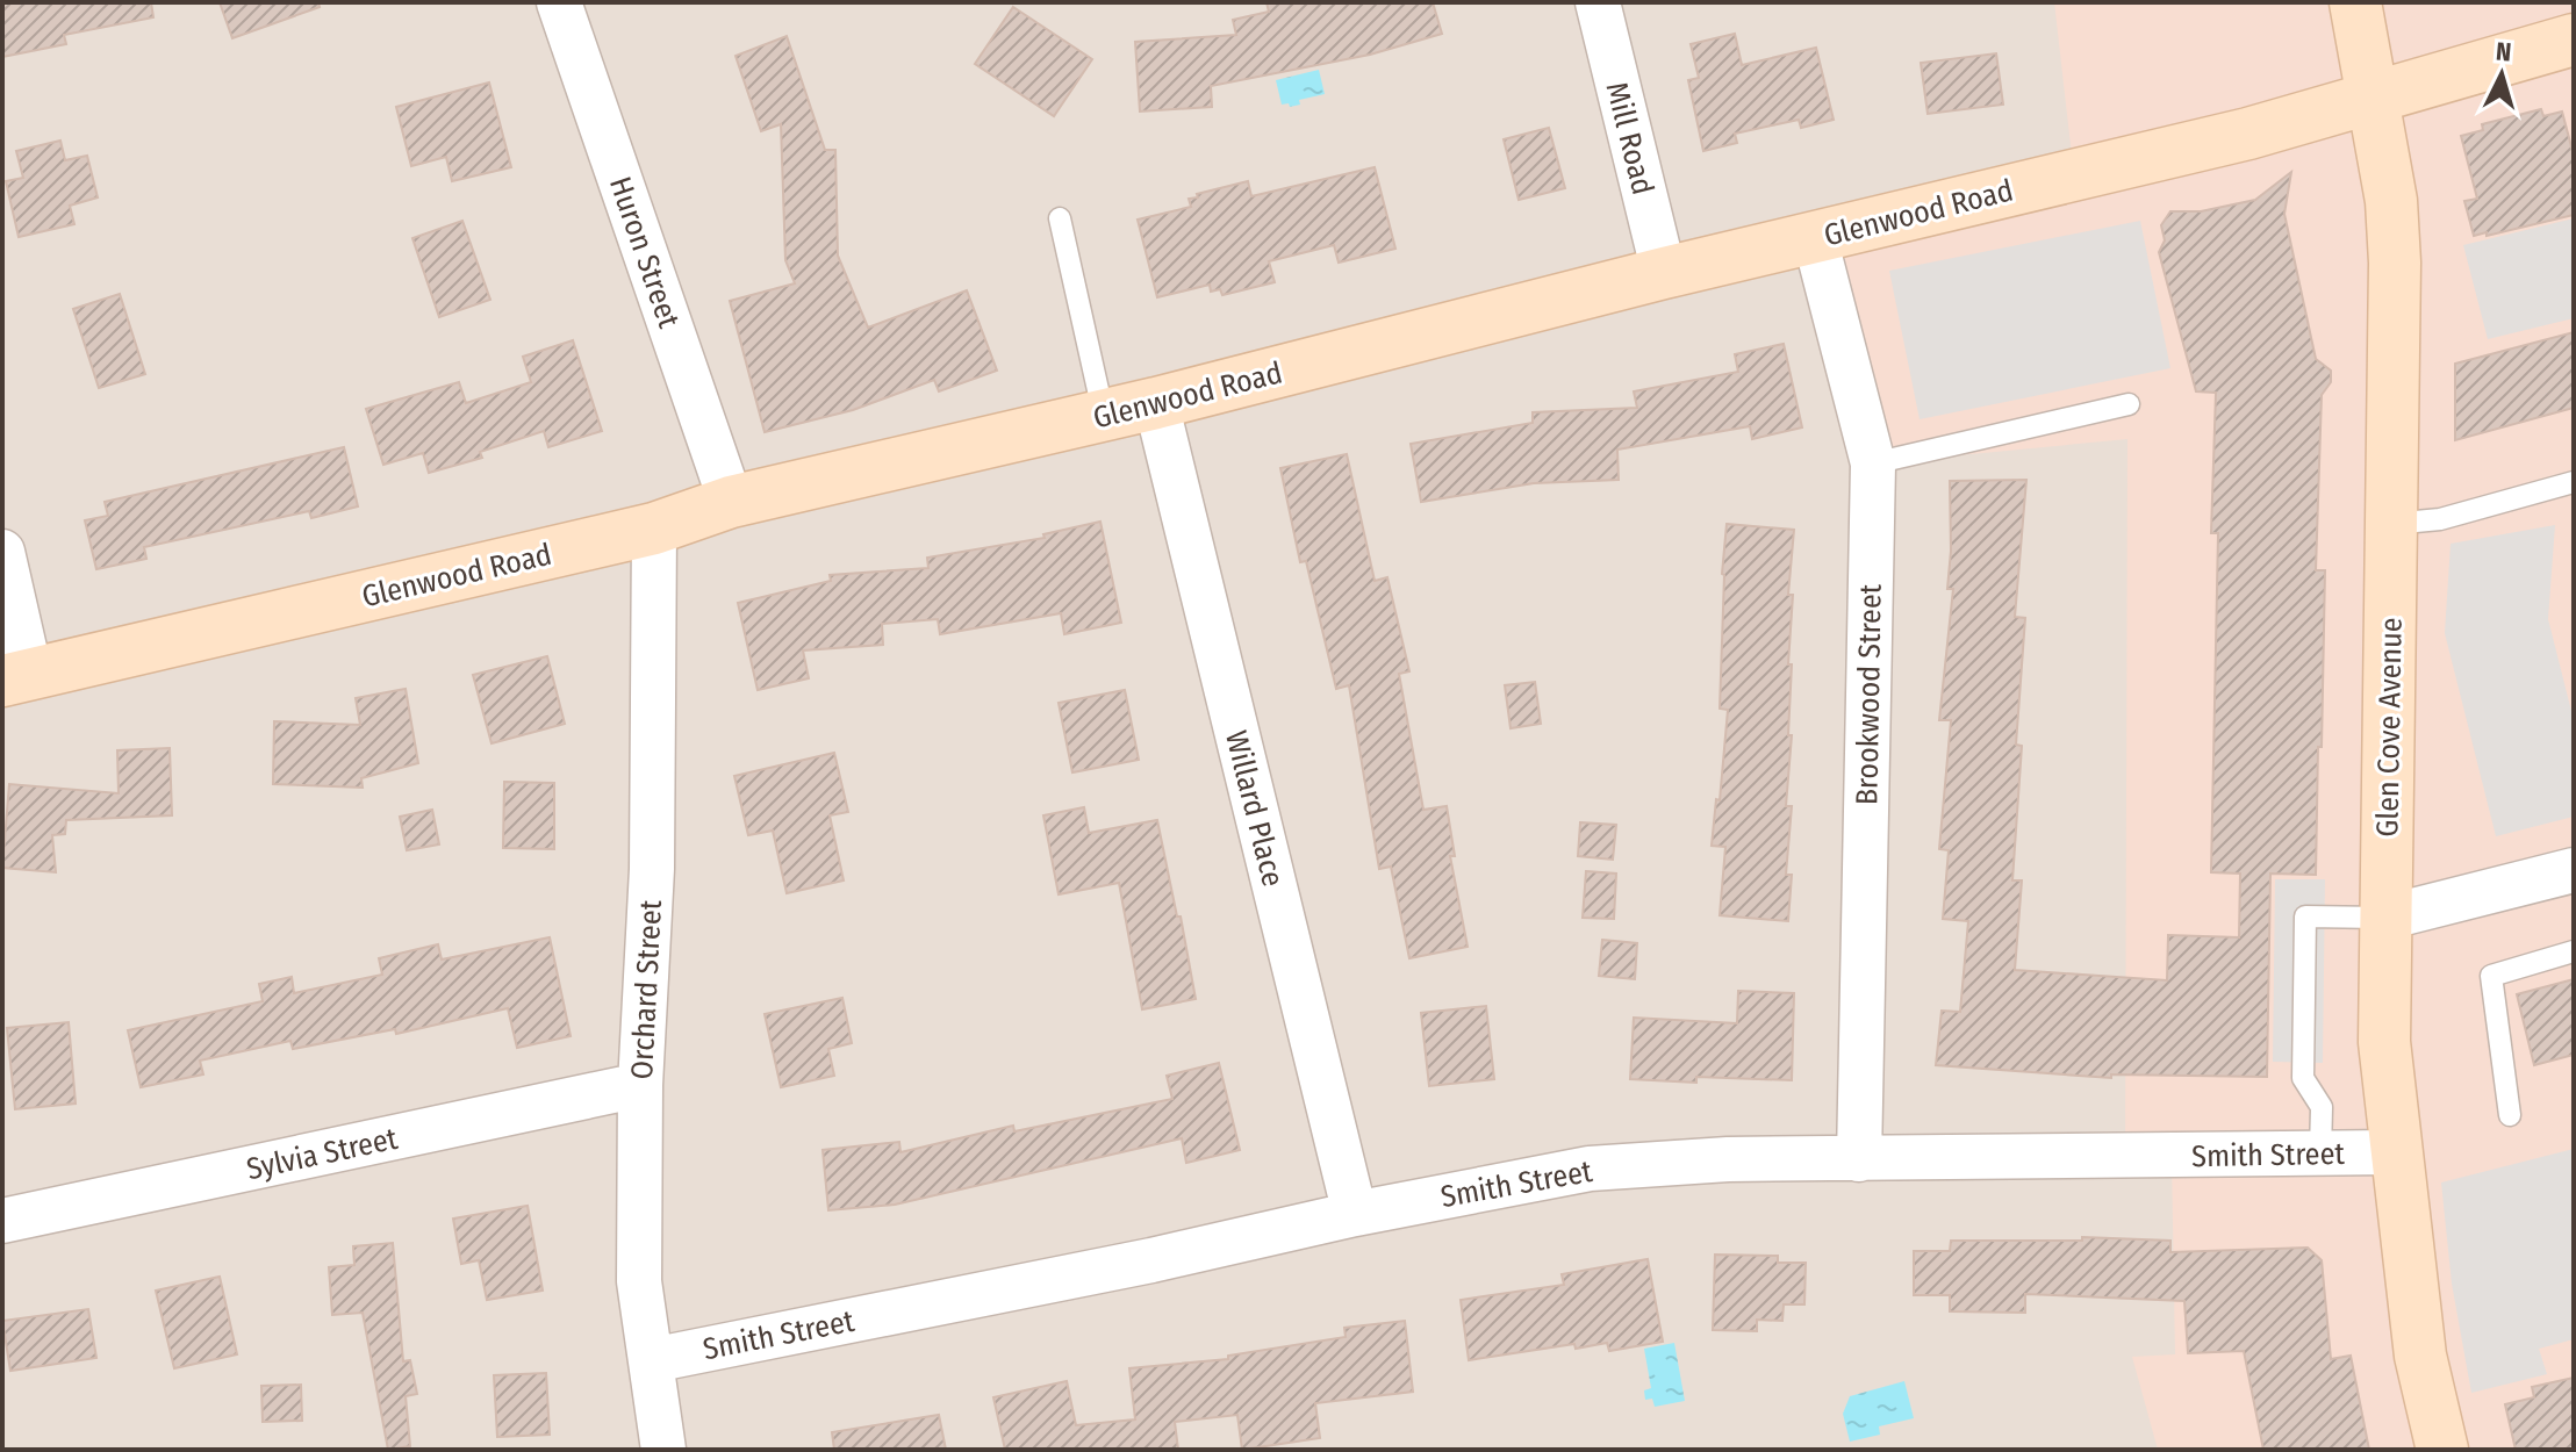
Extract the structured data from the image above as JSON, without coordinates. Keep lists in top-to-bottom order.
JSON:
{
  "streets": {
    "main road": ["Glenwood Road", "Glen Cove Avenue"],
    "street": [
      "Mill Road",
      "Huron Street",
      "Brookwood Street",
      "Willard Place",
      "Orchard Street",
      "Sylvia Street",
      "Smith Street"
    ]
  },
  "crossings": [
    ["Mill Road", "Glenwood Road"],
    ["Glenwood Road", "Huron Street"],
    ["Glenwood Road", "Brookwood Street"],
    ["Glenwood Road", "Glen Cove Avenue"],
    ["Glenwood Road", "Willard Place"],
    ["Glenwood Road", "Orchard Street"],
    ["Brookwood Street", "Smith Street"],
    ["Glen Cove Avenue", "Smith Street"],
    ["Willard Place", "Smith Street"],
    ["Orchard Street", "Sylvia Street"],
    ["Orchard Street", "Smith Street"]
  ],
  "north": "top"
}
